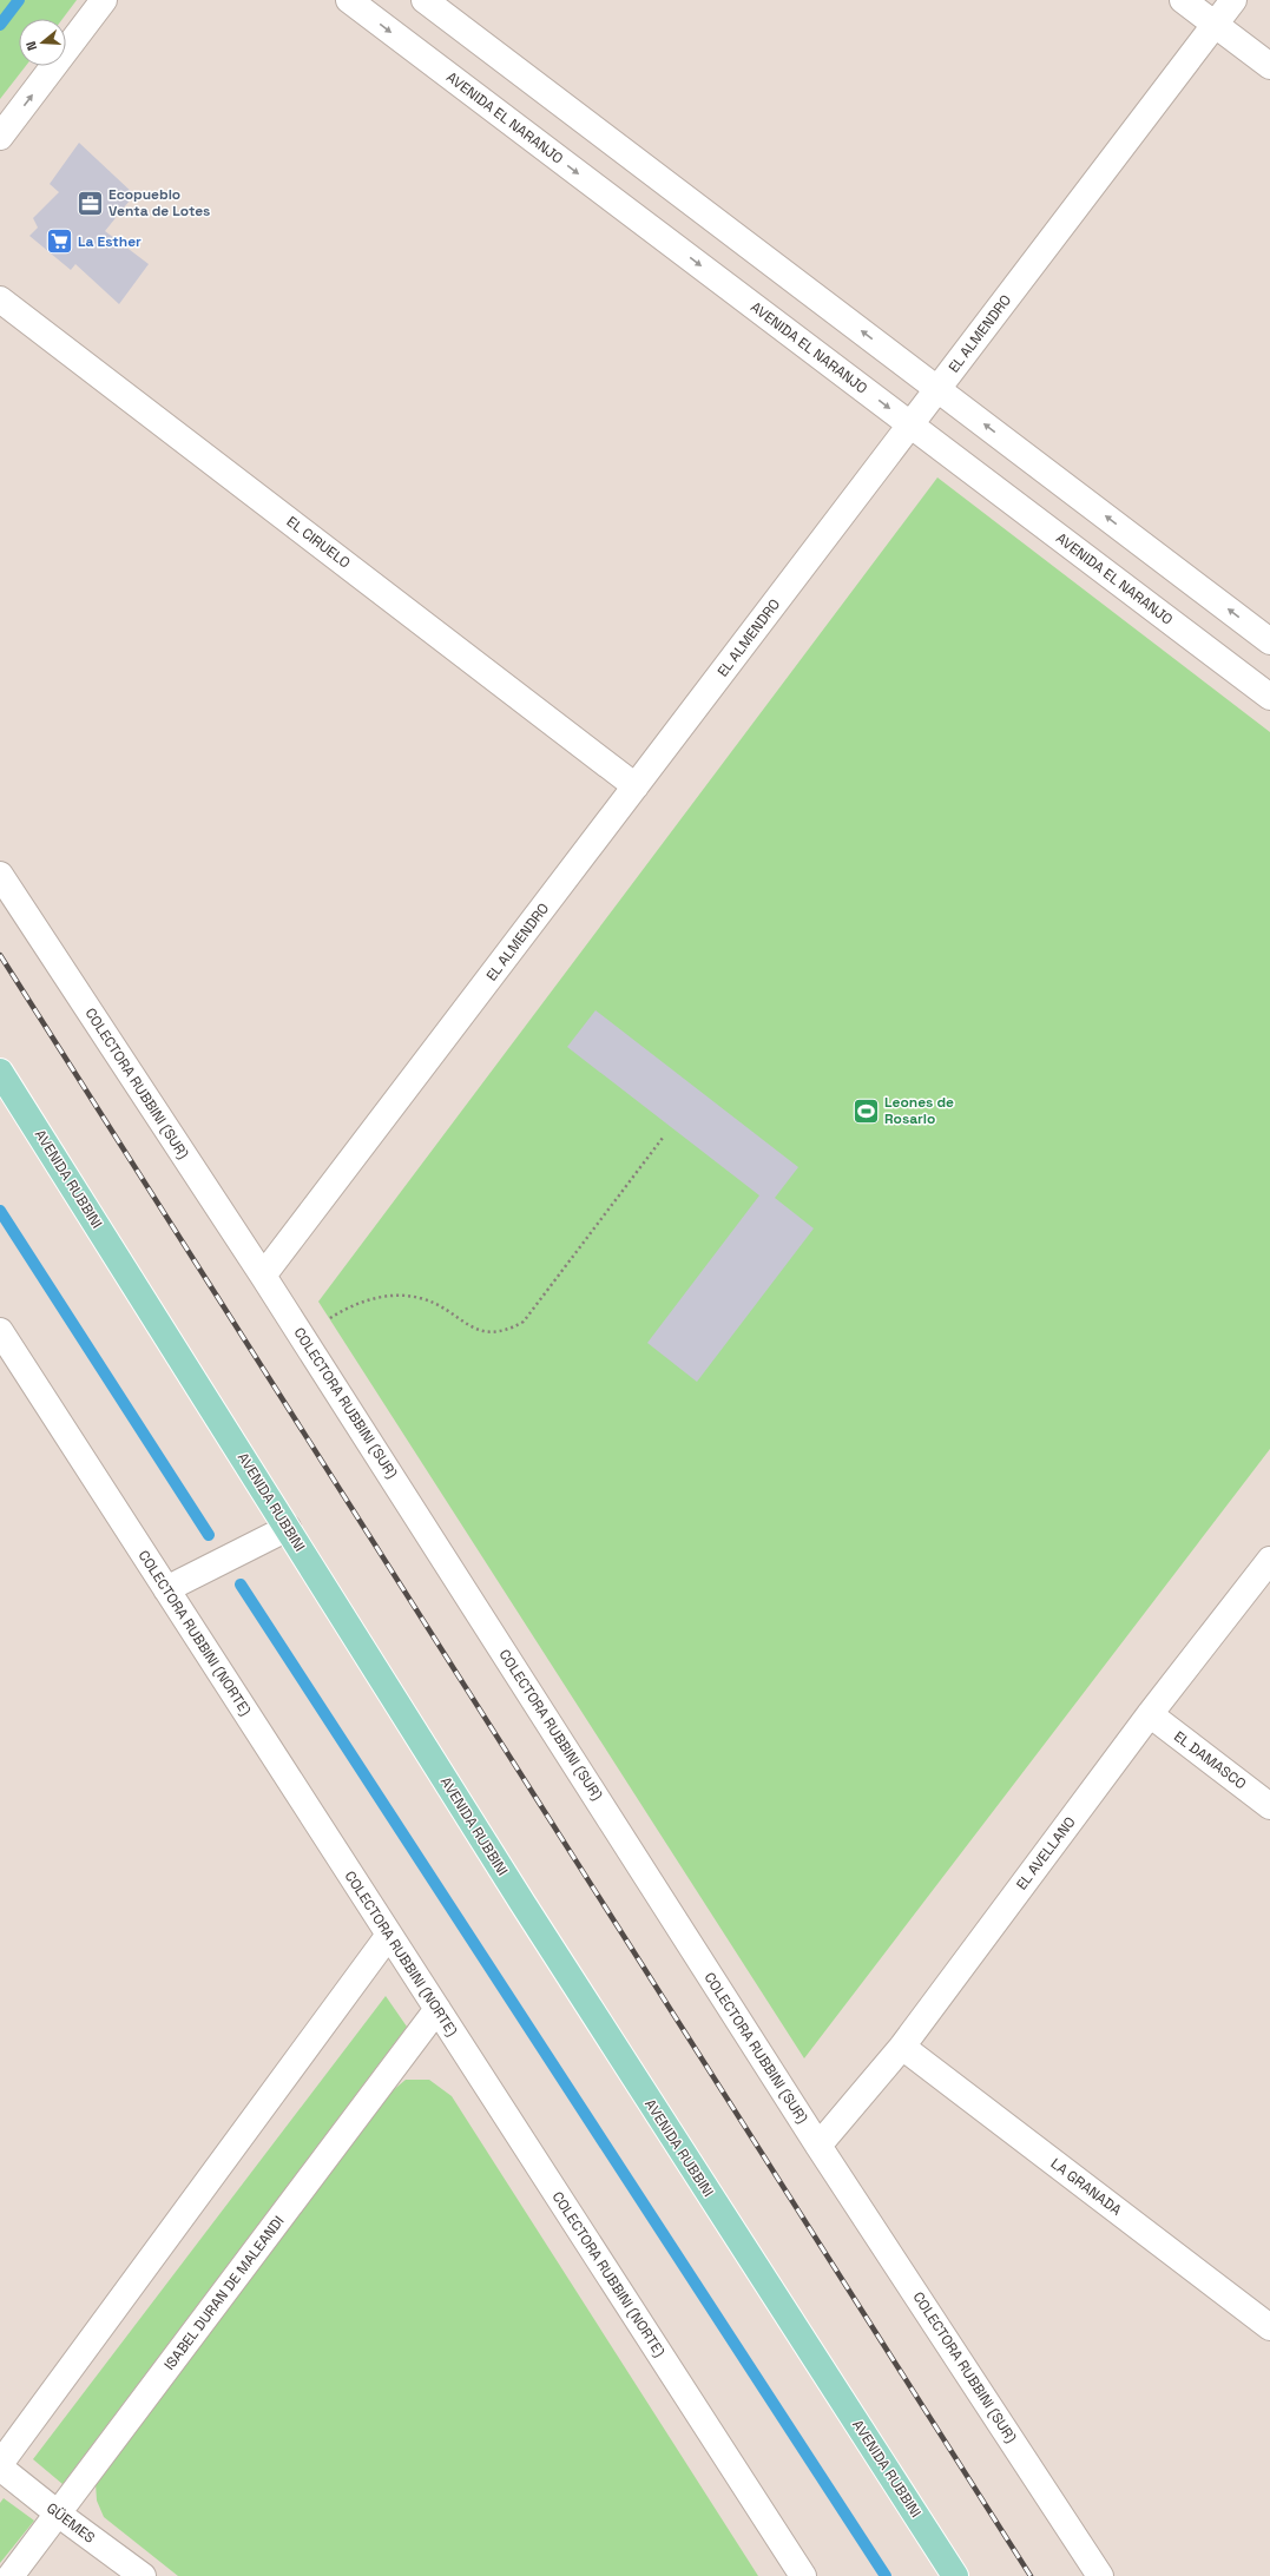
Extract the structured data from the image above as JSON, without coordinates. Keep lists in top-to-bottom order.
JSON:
{
  "streets": {
    "main road": ["AVENIDA RUBBINI"],
    "street": [
      "AVENIDA EL NARANJO",
      "EL ALMENDRO",
      "EL CIRUELO",
      "COLECTORA RUBBINI (SUR)",
      "COLECTORA RUBBINI (NORTE)",
      "EL DAMASCO",
      "EL AVELLANO",
      "LA GRANADA",
      "ISABEL DURAN DE MALEANDI",
      "GÜEMES"
    ]
  },
  "crossings": [
    ["AVENIDA EL NARANJO", "EL ALMENDRO"],
    ["EL ALMENDRO", "EL CIRUELO"],
    ["EL ALMENDRO", "COLECTORA RUBBINI (SUR)"],
    ["COLECTORA RUBBINI (SUR)", "EL AVELLANO"],
    ["COLECTORA RUBBINI (NORTE)", "ISABEL DURAN DE MALEANDI"],
    ["EL DAMASCO", "EL AVELLANO"],
    ["EL AVELLANO", "LA GRANADA"],
    ["ISABEL DURAN DE MALEANDI", "GÜEMES"]
  ],
  "places": {
    "office": ["Ecopueblo Venta de Lotes"],
    "supermarket": ["La Esther"],
    "sports": ["Leones de Rosario"]
  },
  "north": "left"
}
